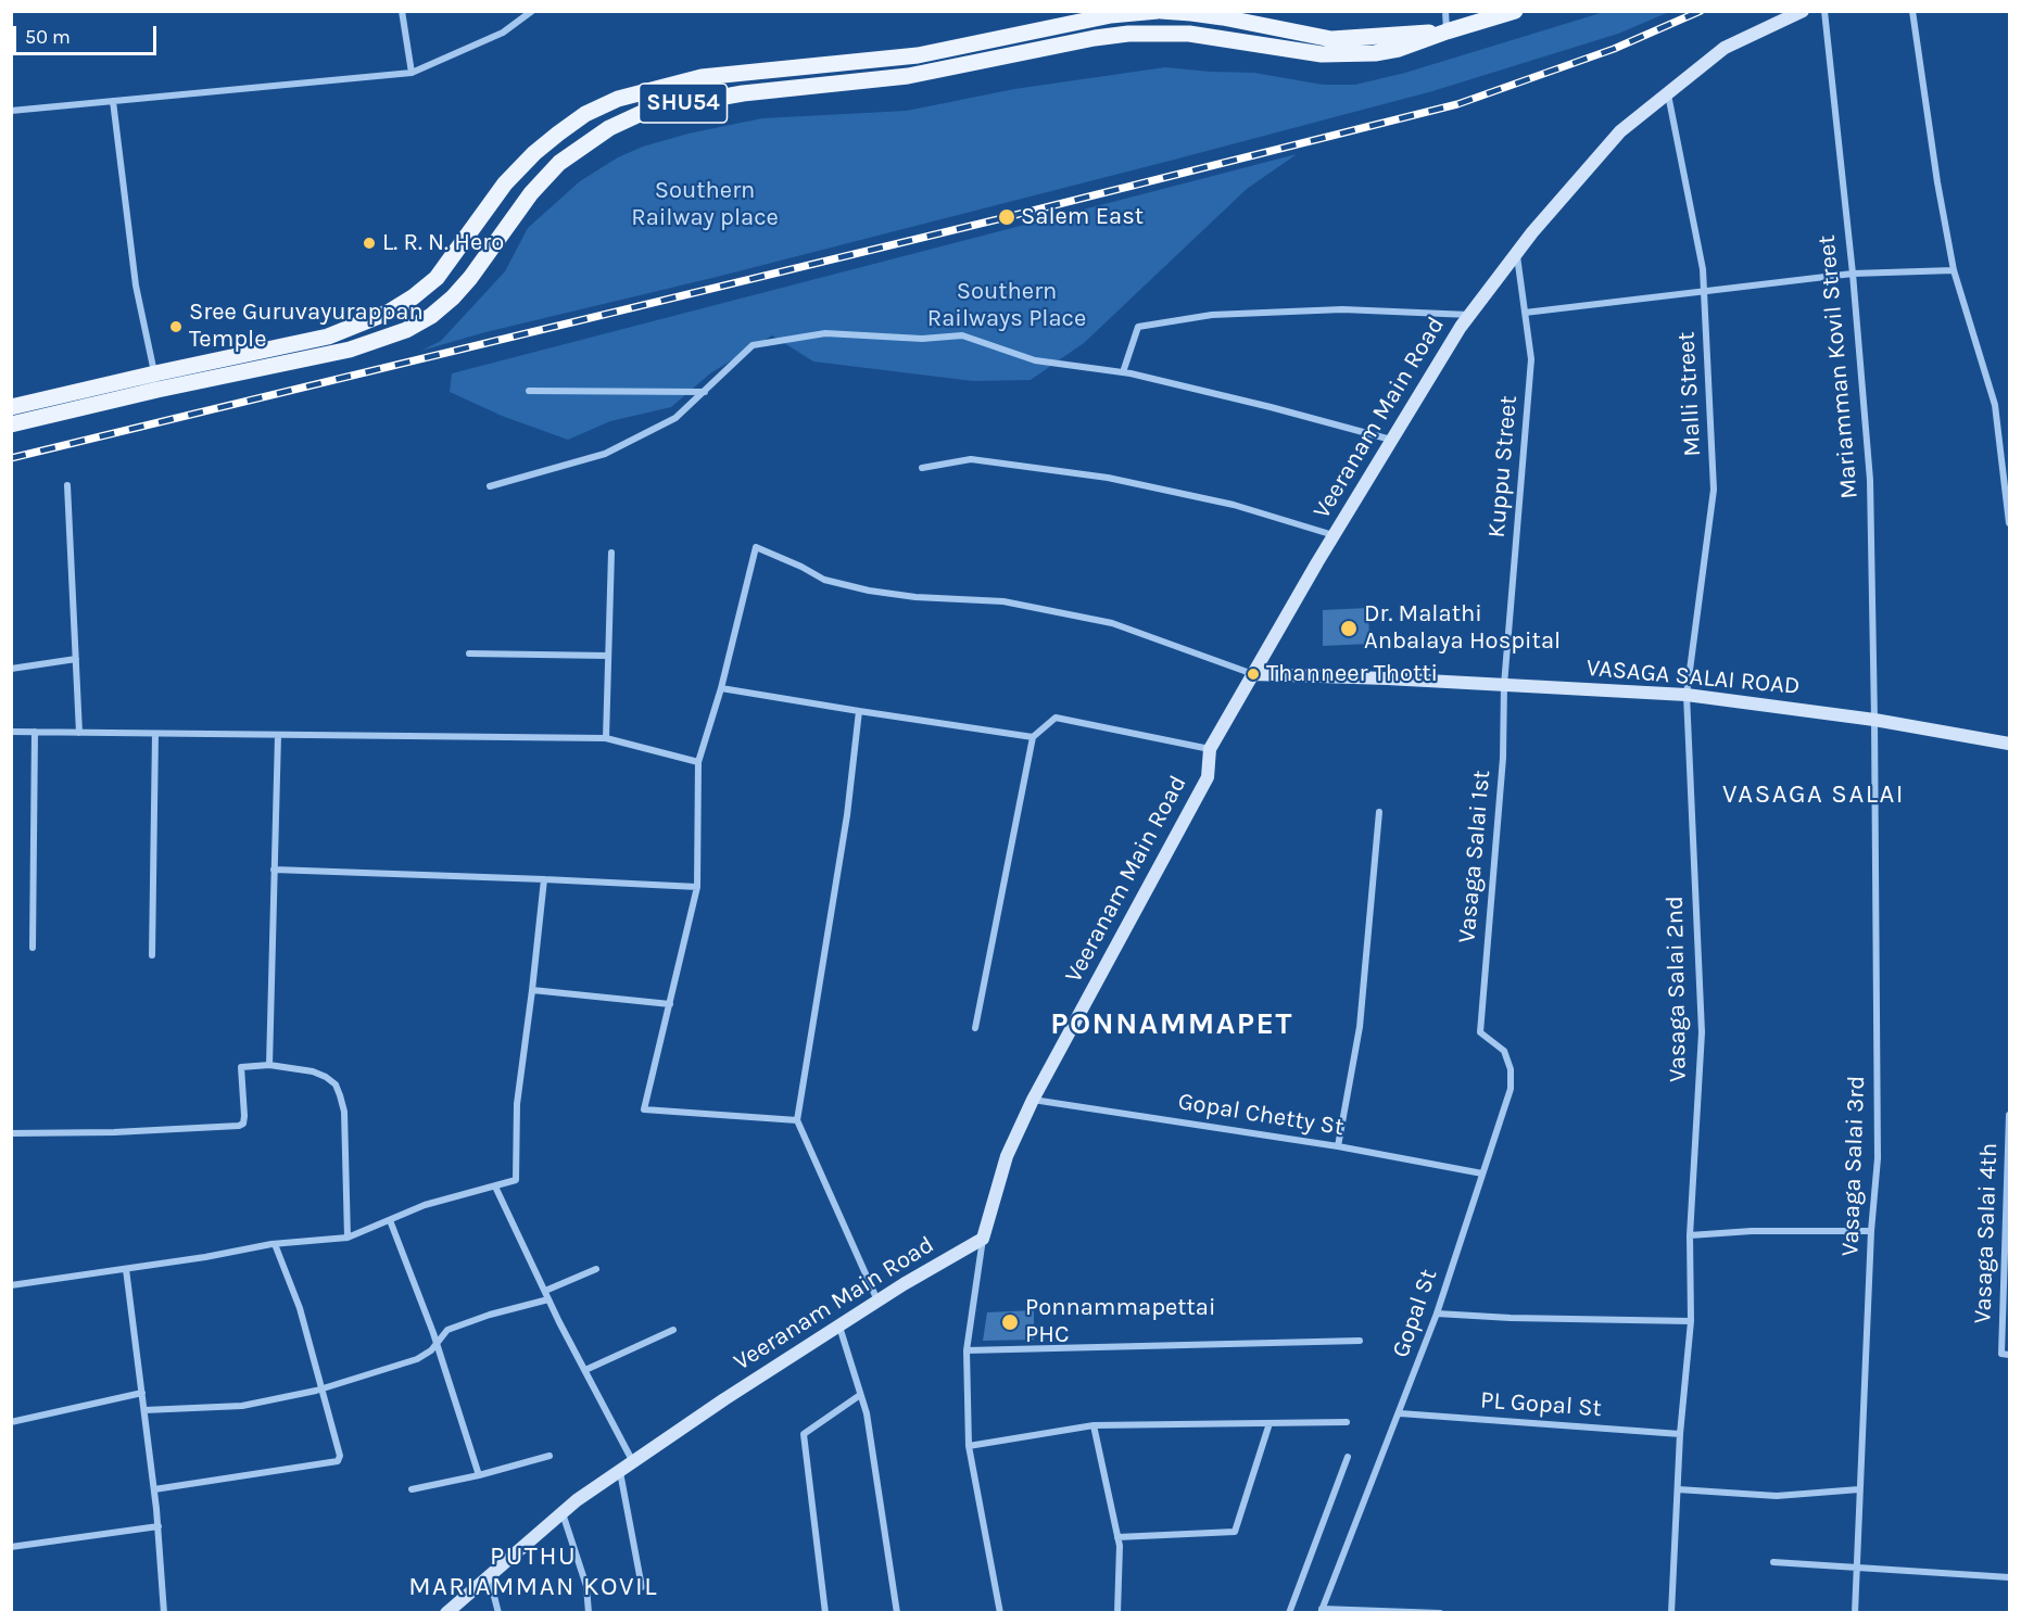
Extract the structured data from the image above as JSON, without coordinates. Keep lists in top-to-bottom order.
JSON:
{
  "streets": {
    "main road": ["SHU54", "Veeranam Main Road", "VASAGA SALAI ROAD"],
    "street": [
      "Mariamman Kovil Street",
      "Malli Street",
      "Kuppu Street",
      "Vasaga Salai 1st",
      "Vasaga Salai 2nd",
      "Gopal Chetty St",
      "Vasaga Salai 3rd",
      "Vasaga Salai 4th",
      "Gopal St",
      "PL Gopal St"
    ]
  },
  "crossings": [
    ["Mariamman Kovil Street", "VASAGA SALAI ROAD"],
    ["Mariamman Kovil Street", "Vasaga Salai 3rd"],
    ["Malli Street", "Veeranam Main Road"],
    ["Malli Street", "VASAGA SALAI ROAD"],
    ["Malli Street", "Vasaga Salai 2nd"],
    ["Veeranam Main Road", "Kuppu Street"],
    ["Veeranam Main Road", "VASAGA SALAI ROAD"],
    ["Veeranam Main Road", "Gopal Chetty St"],
    ["Kuppu Street", "VASAGA SALAI ROAD"],
    ["Kuppu Street", "Vasaga Salai 1st"],
    ["VASAGA SALAI ROAD", "Vasaga Salai 1st"],
    ["VASAGA SALAI ROAD", "Vasaga Salai 2nd"],
    ["VASAGA SALAI ROAD", "Vasaga Salai 3rd"],
    ["Vasaga Salai 1st", "Gopal St"],
    ["Vasaga Salai 2nd", "PL Gopal St"],
    ["Gopal Chetty St", "Gopal St"],
    ["Gopal St", "PL Gopal St"]
  ],
  "districts": ["VASAGA SALAI", "PONNAMMAPET", "PUTHU MARIAMMAN KOVIL"],
  "parks": ["Southern Railway place", "Southern Railways Place"],
  "places": [
    "Salem East",
    "L. R. N. Hero",
    "Sree Guruvayurappan Temple",
    "Dr. Malathi Anbalaya Hospital",
    "Thanneer Thotti",
    "Ponnammapettai PHC"
  ],
  "scale_bar": "50 m"
}
